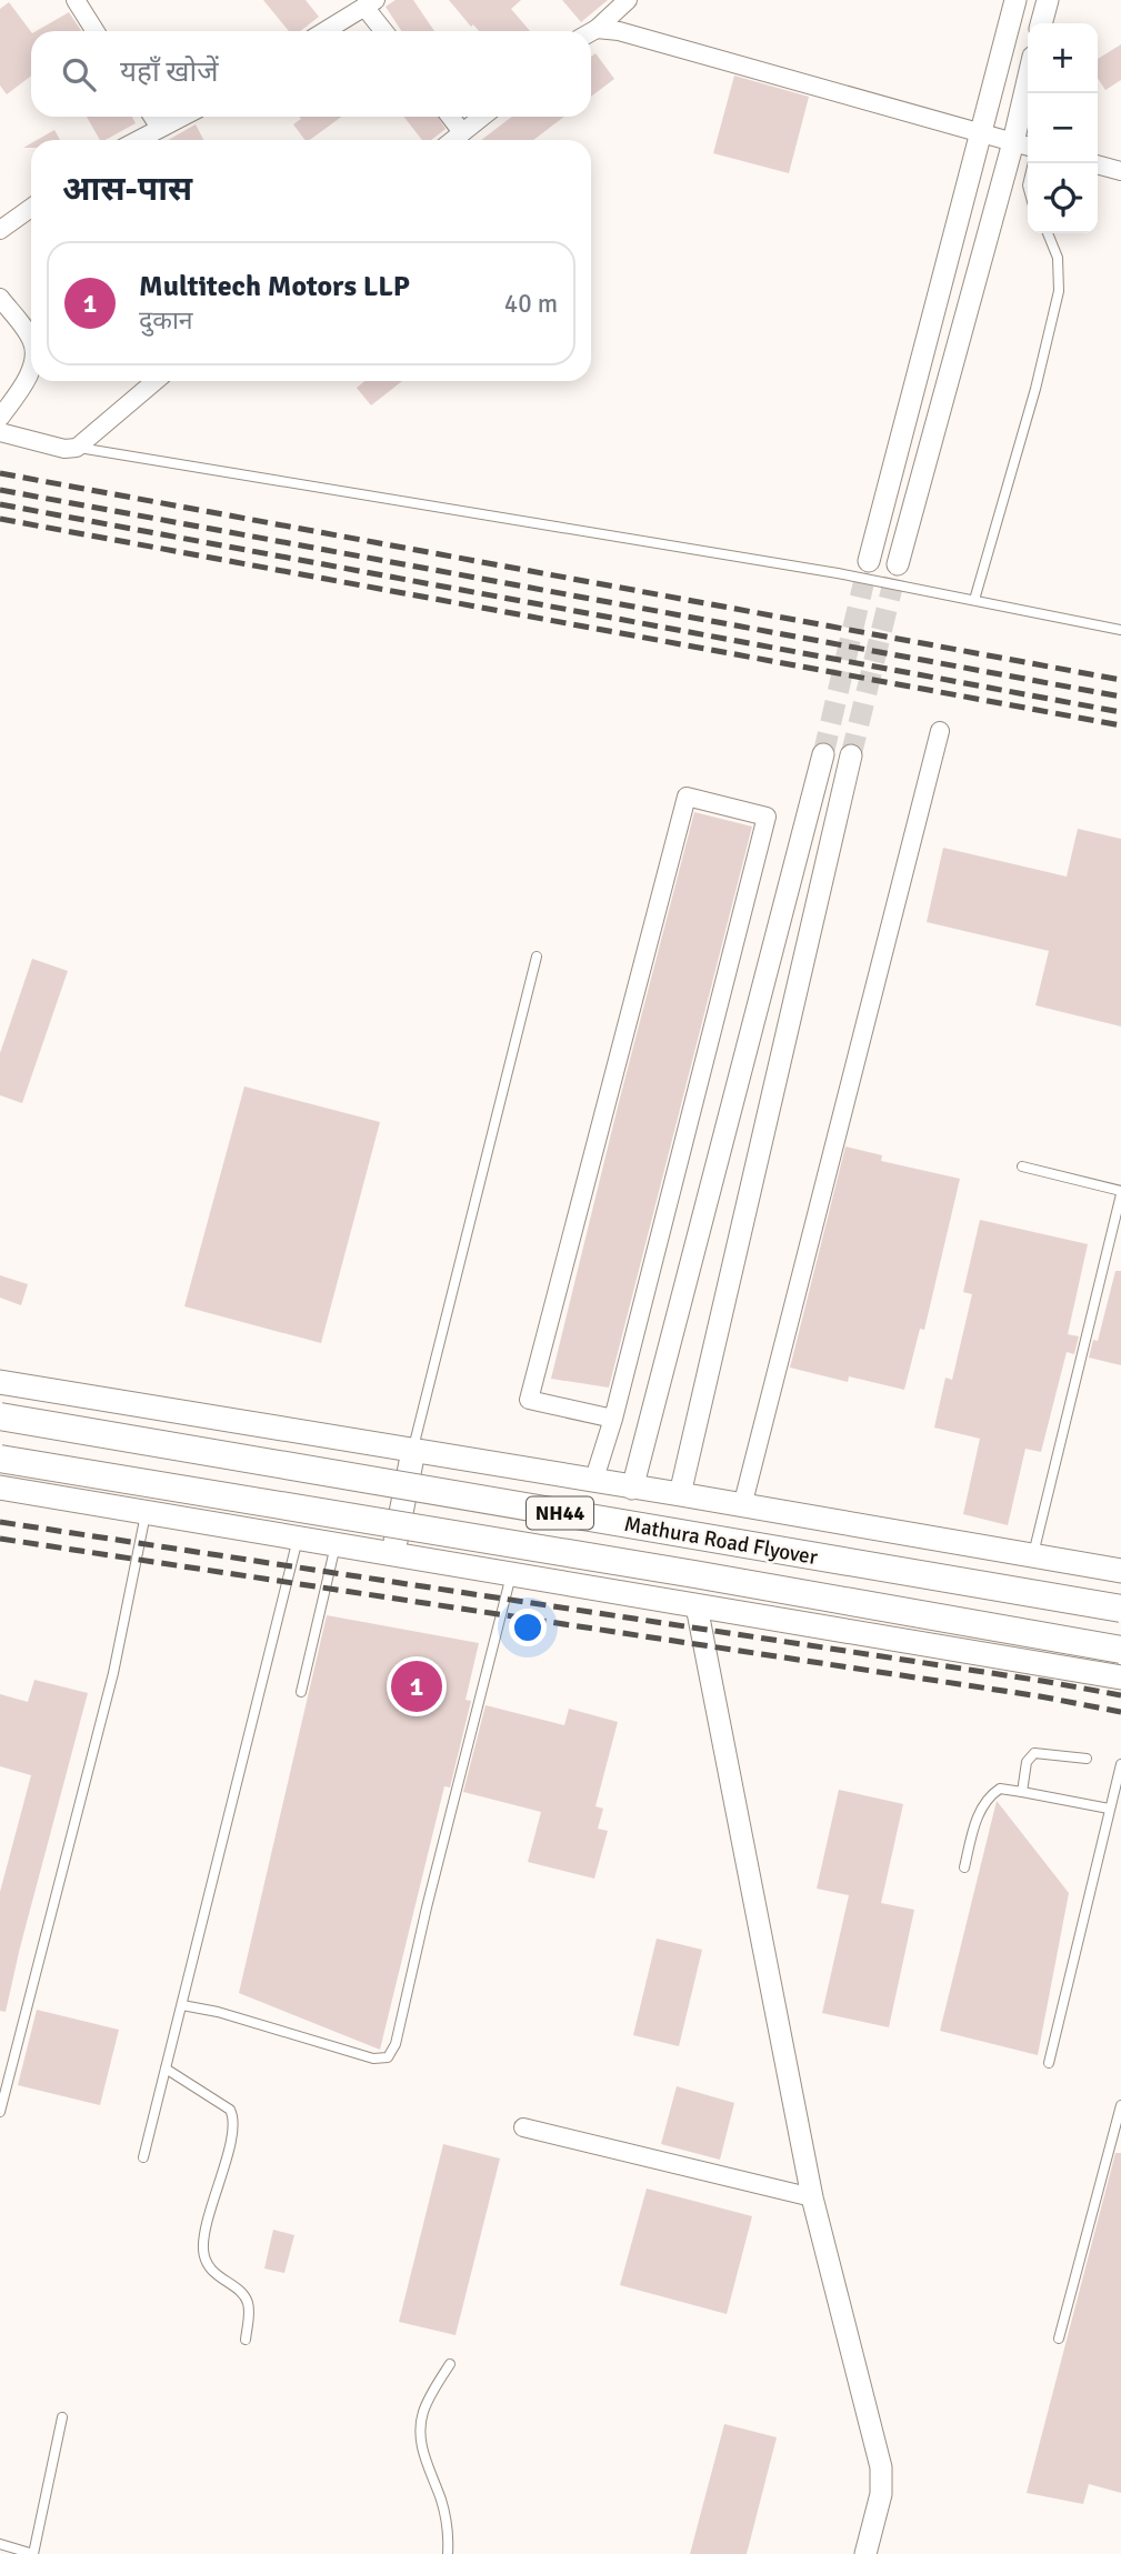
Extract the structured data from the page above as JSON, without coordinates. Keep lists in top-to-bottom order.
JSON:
{
  "streets": {
    "highway": ["NH44", "Mathura Road Flyover"]
  },
  "page": {
    "map_buttons": ["+", "−"],
    "search": "यहाँ खोजें",
    "heading": "आस-पास",
    "list": [
      {
        "mark": "1",
        "name": "Multitech Motors LLP",
        "note": "दुकान",
        "value": "40 m"
      }
    ],
    "pins": "1"
  }
}
